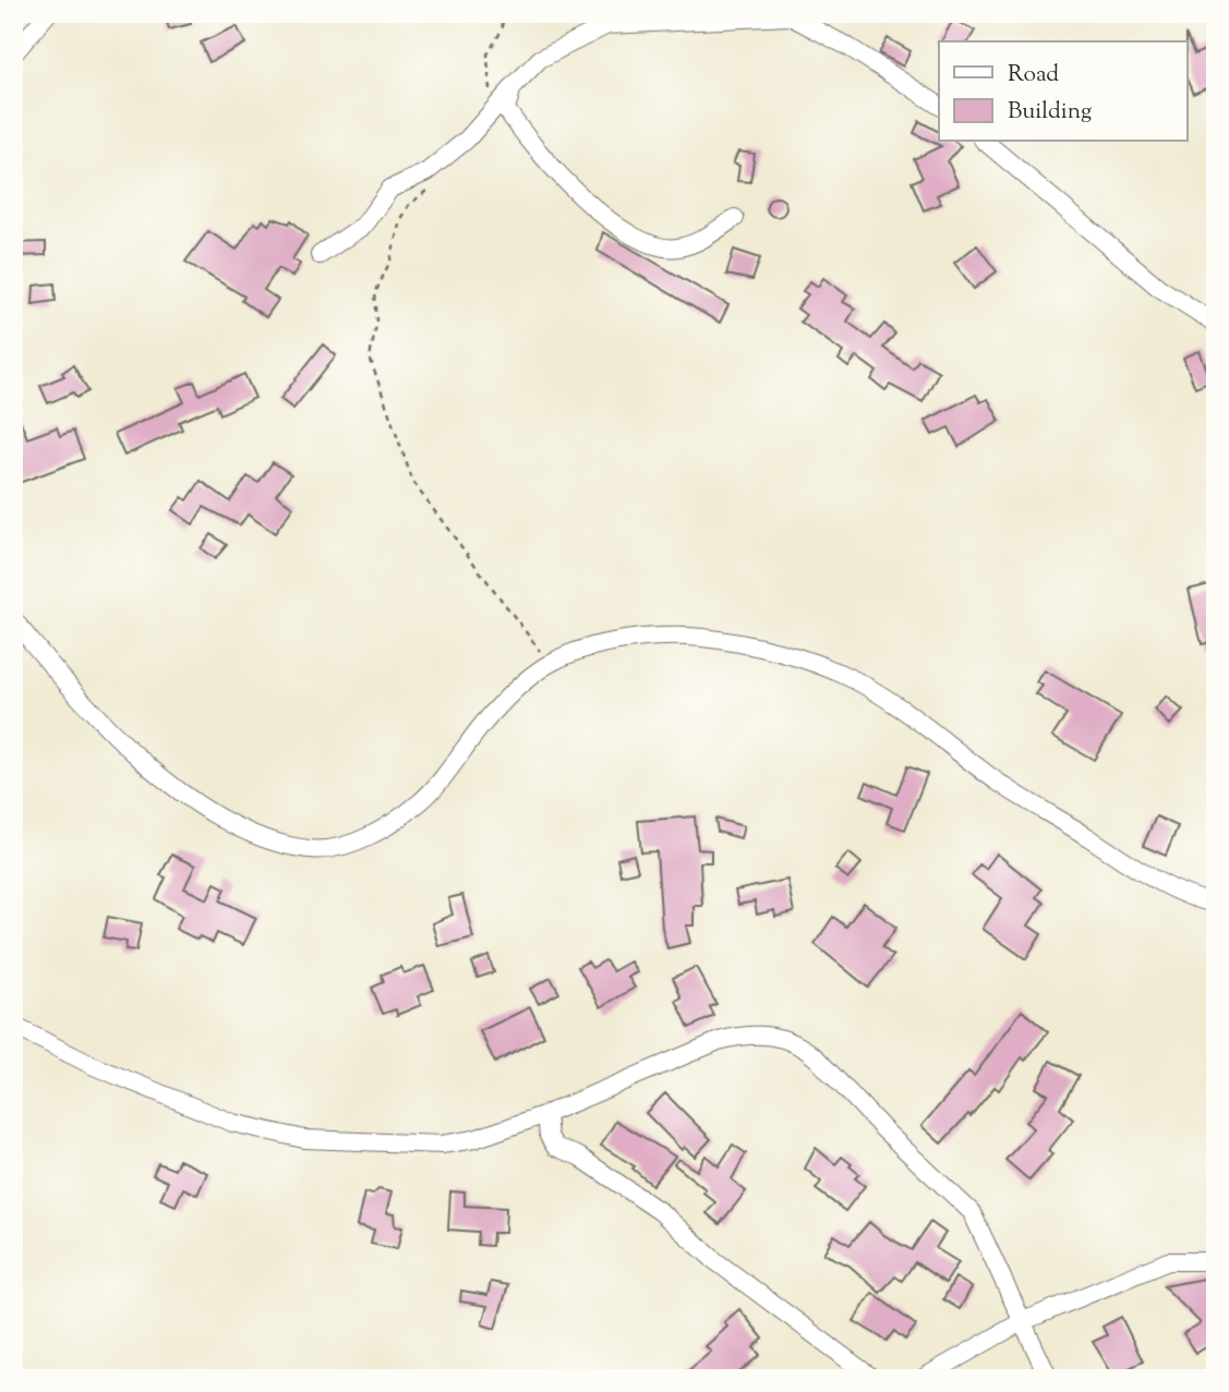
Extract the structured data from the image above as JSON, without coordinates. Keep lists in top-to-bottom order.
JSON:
{
  "legend": ["Road", "Building"]
}
